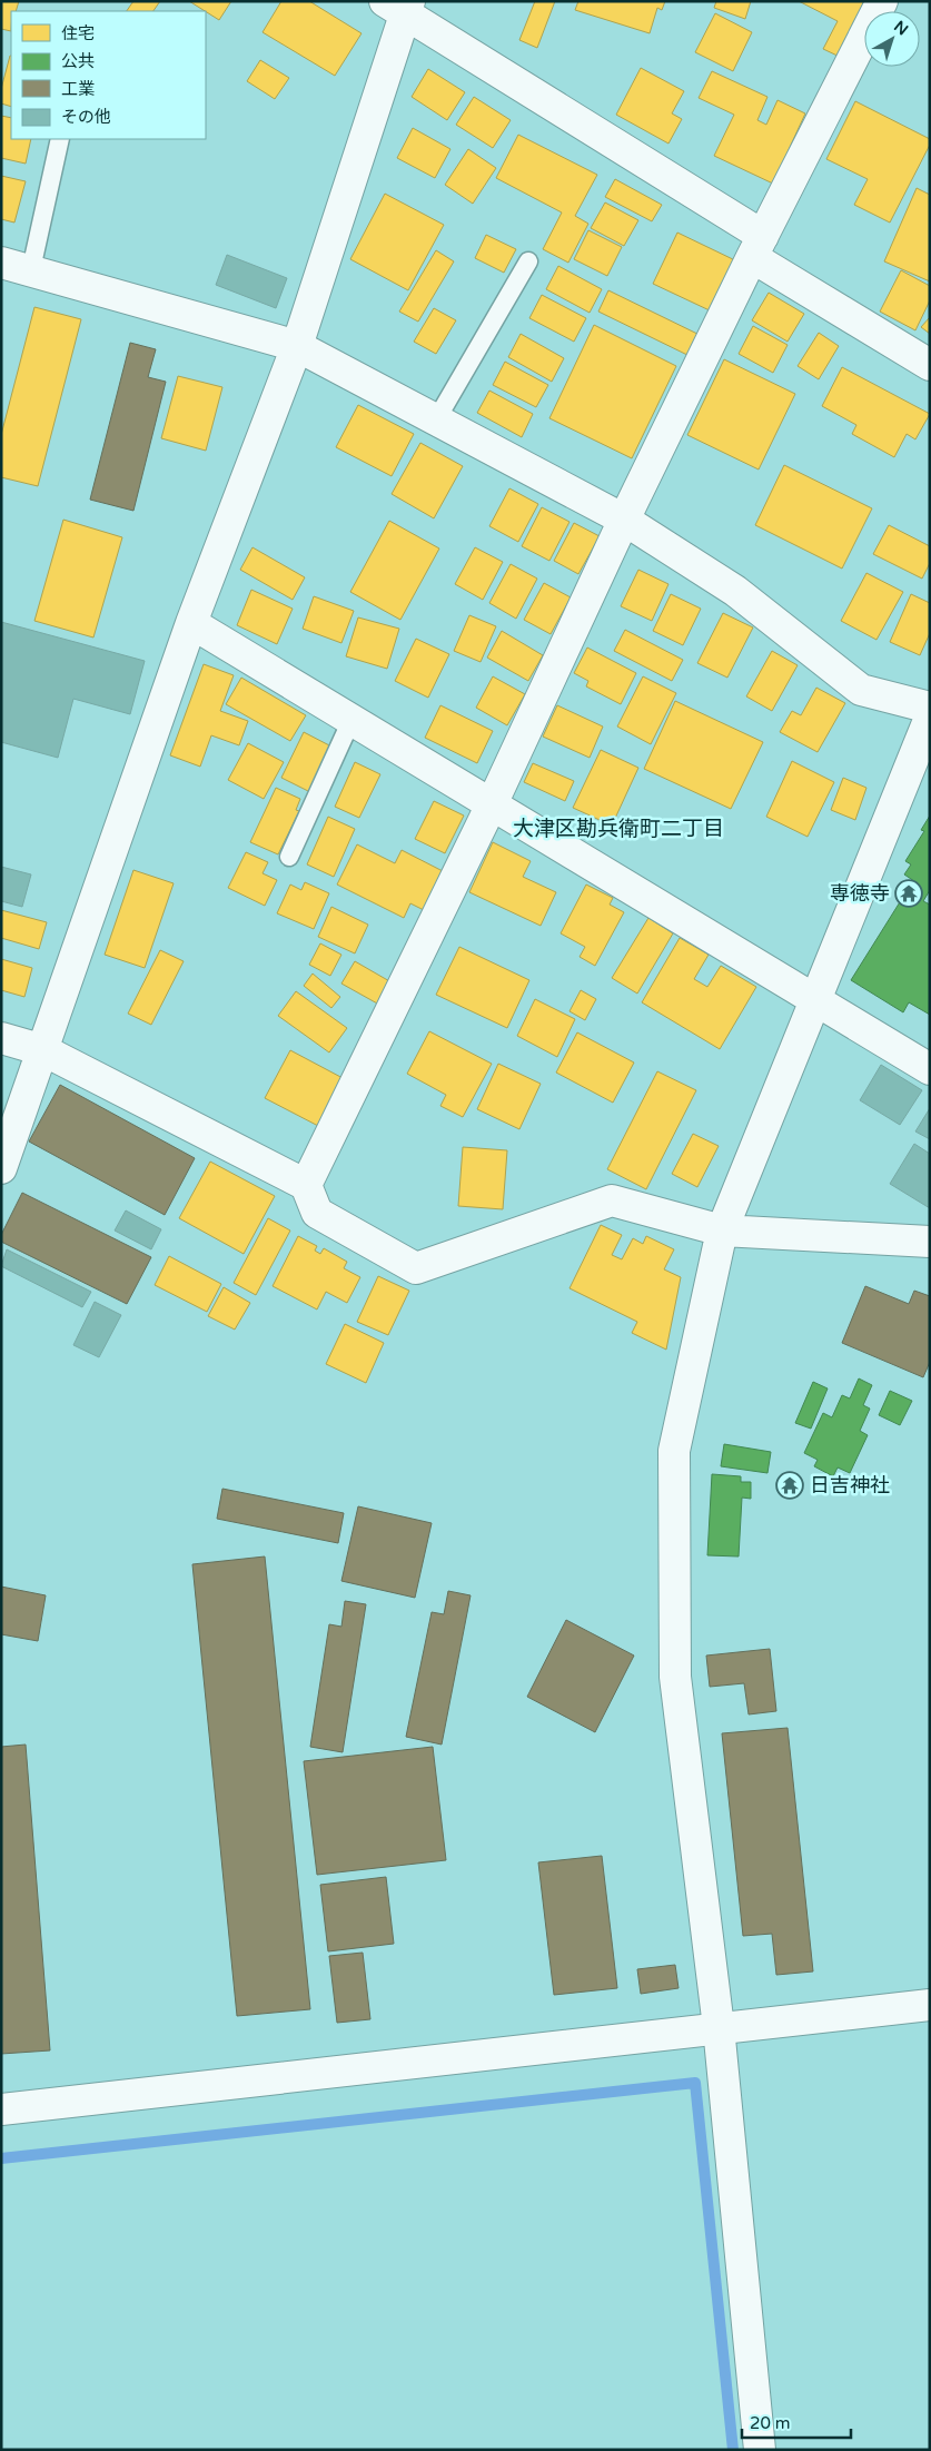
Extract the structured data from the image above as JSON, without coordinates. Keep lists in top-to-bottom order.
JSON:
{
  "districts": ["大津区勘兵衛町二丁目"],
  "places": {
    "temple": ["専徳寺", "日吉神社"]
  },
  "legend": [
    "住宅",
    "公共",
    "工業",
    "その他"
  ],
  "scale_bar": "20 m",
  "north": "top right"
}
